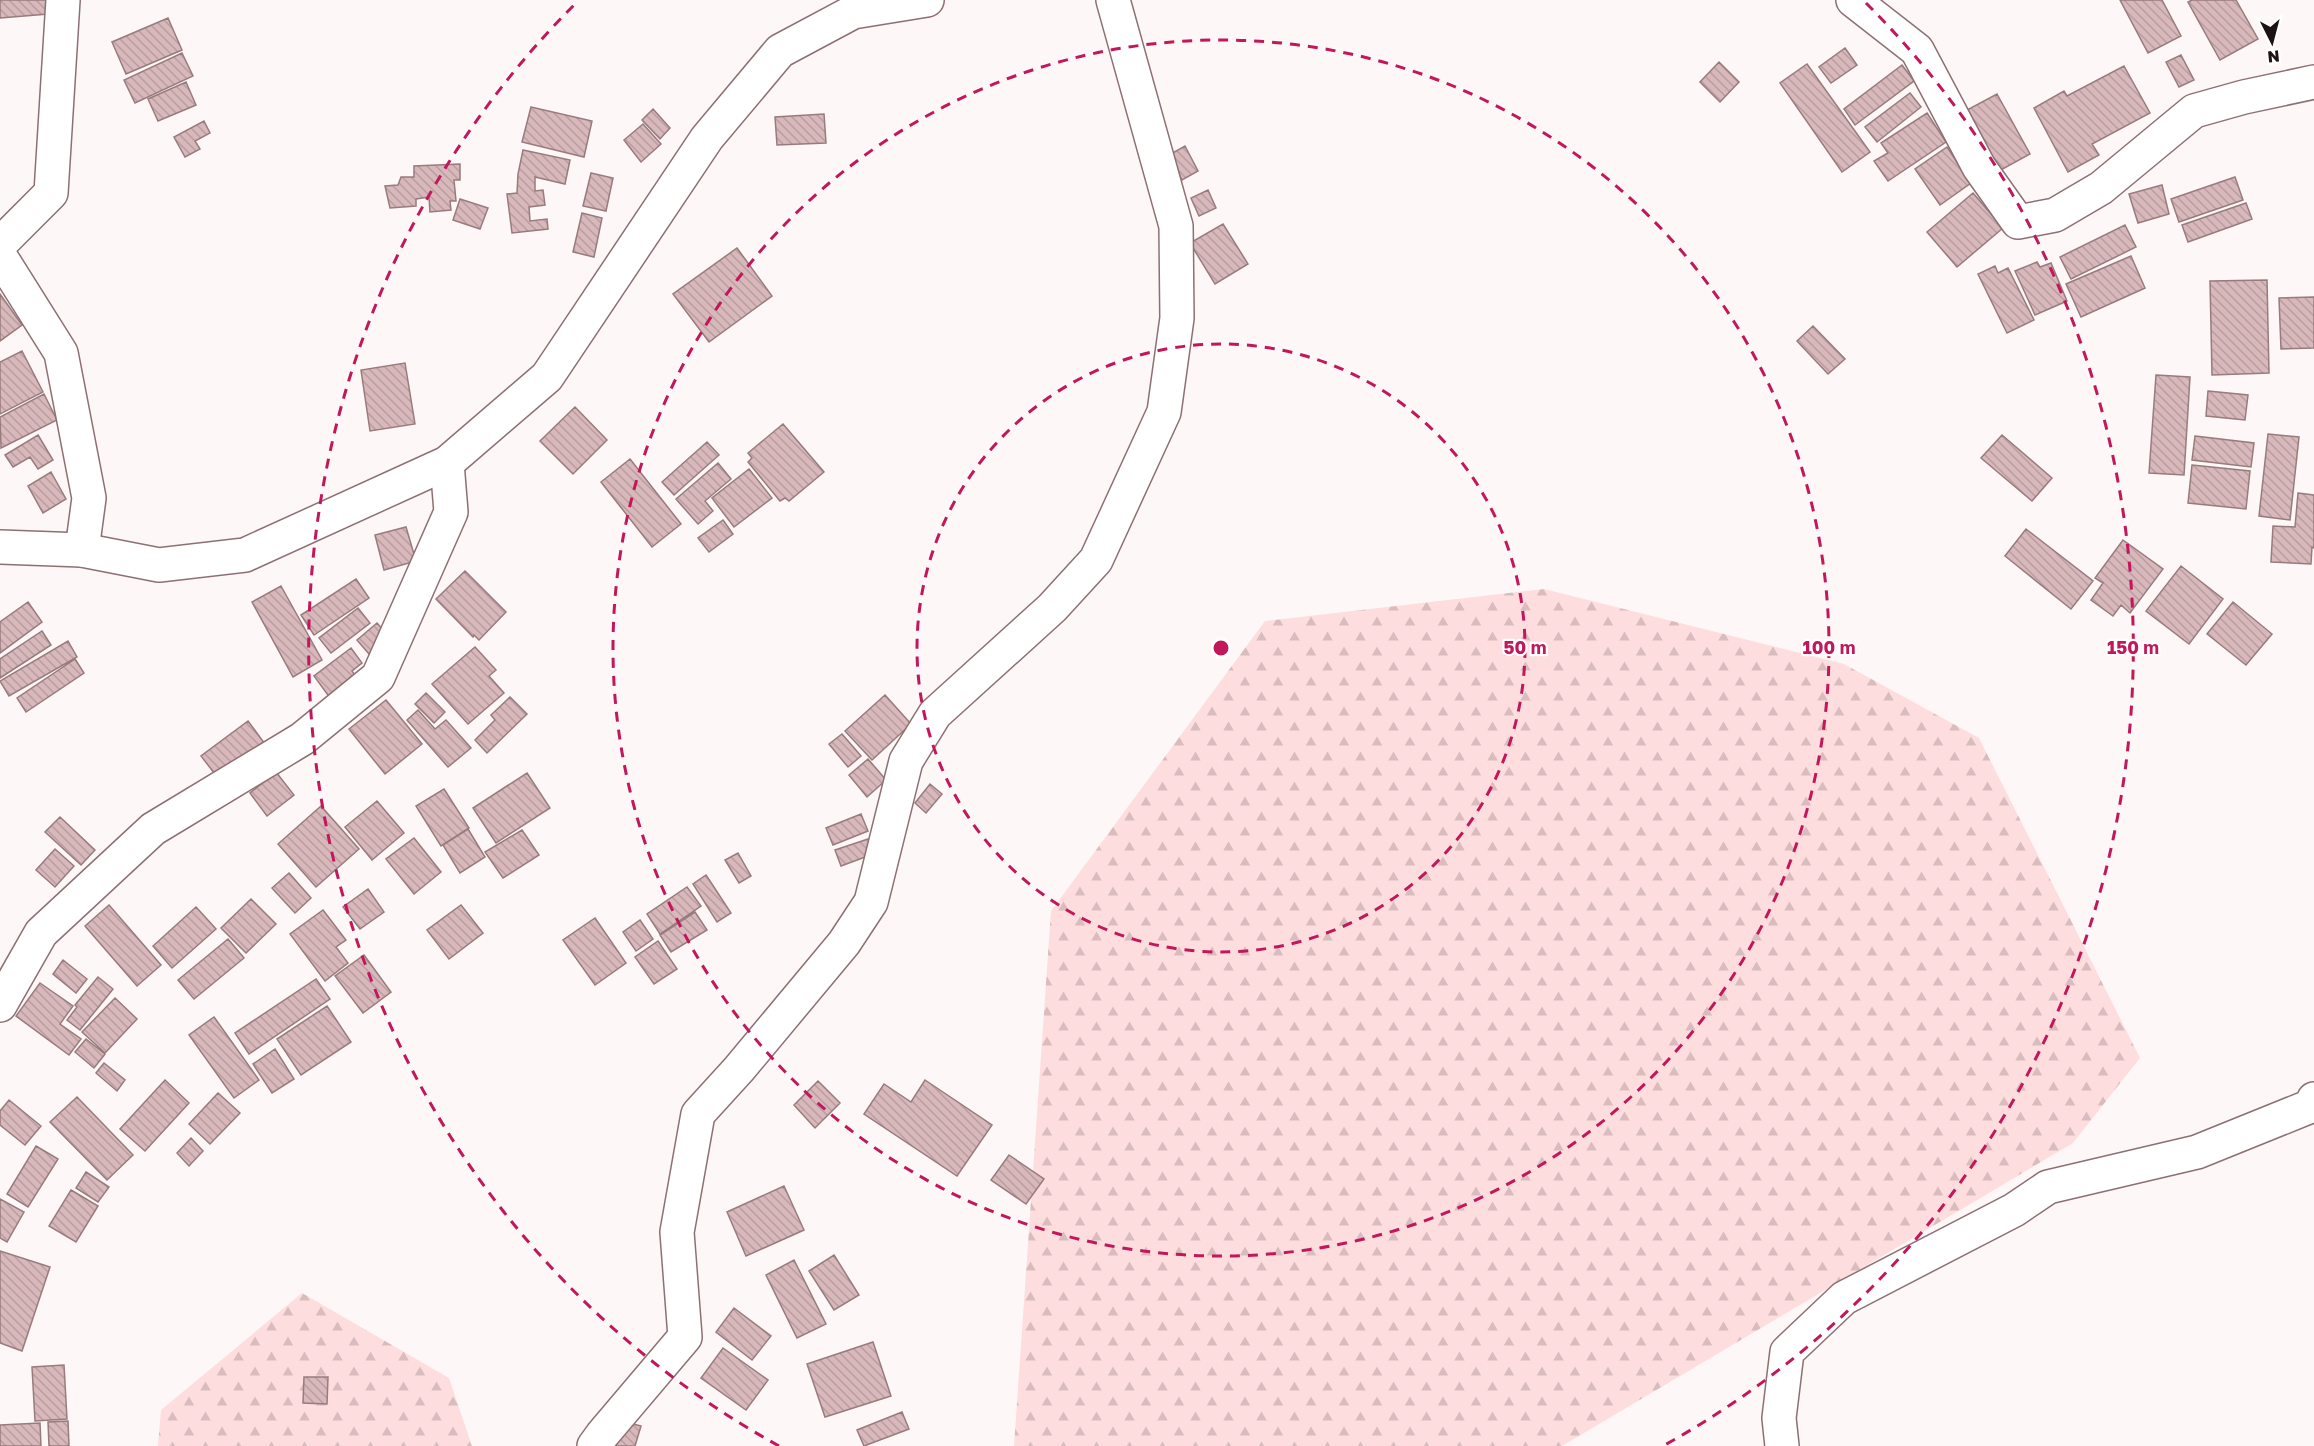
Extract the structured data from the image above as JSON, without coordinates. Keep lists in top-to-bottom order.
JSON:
{
  "north": "bottom",
  "rings": ["50 m", "100 m", "150 m"]
}
